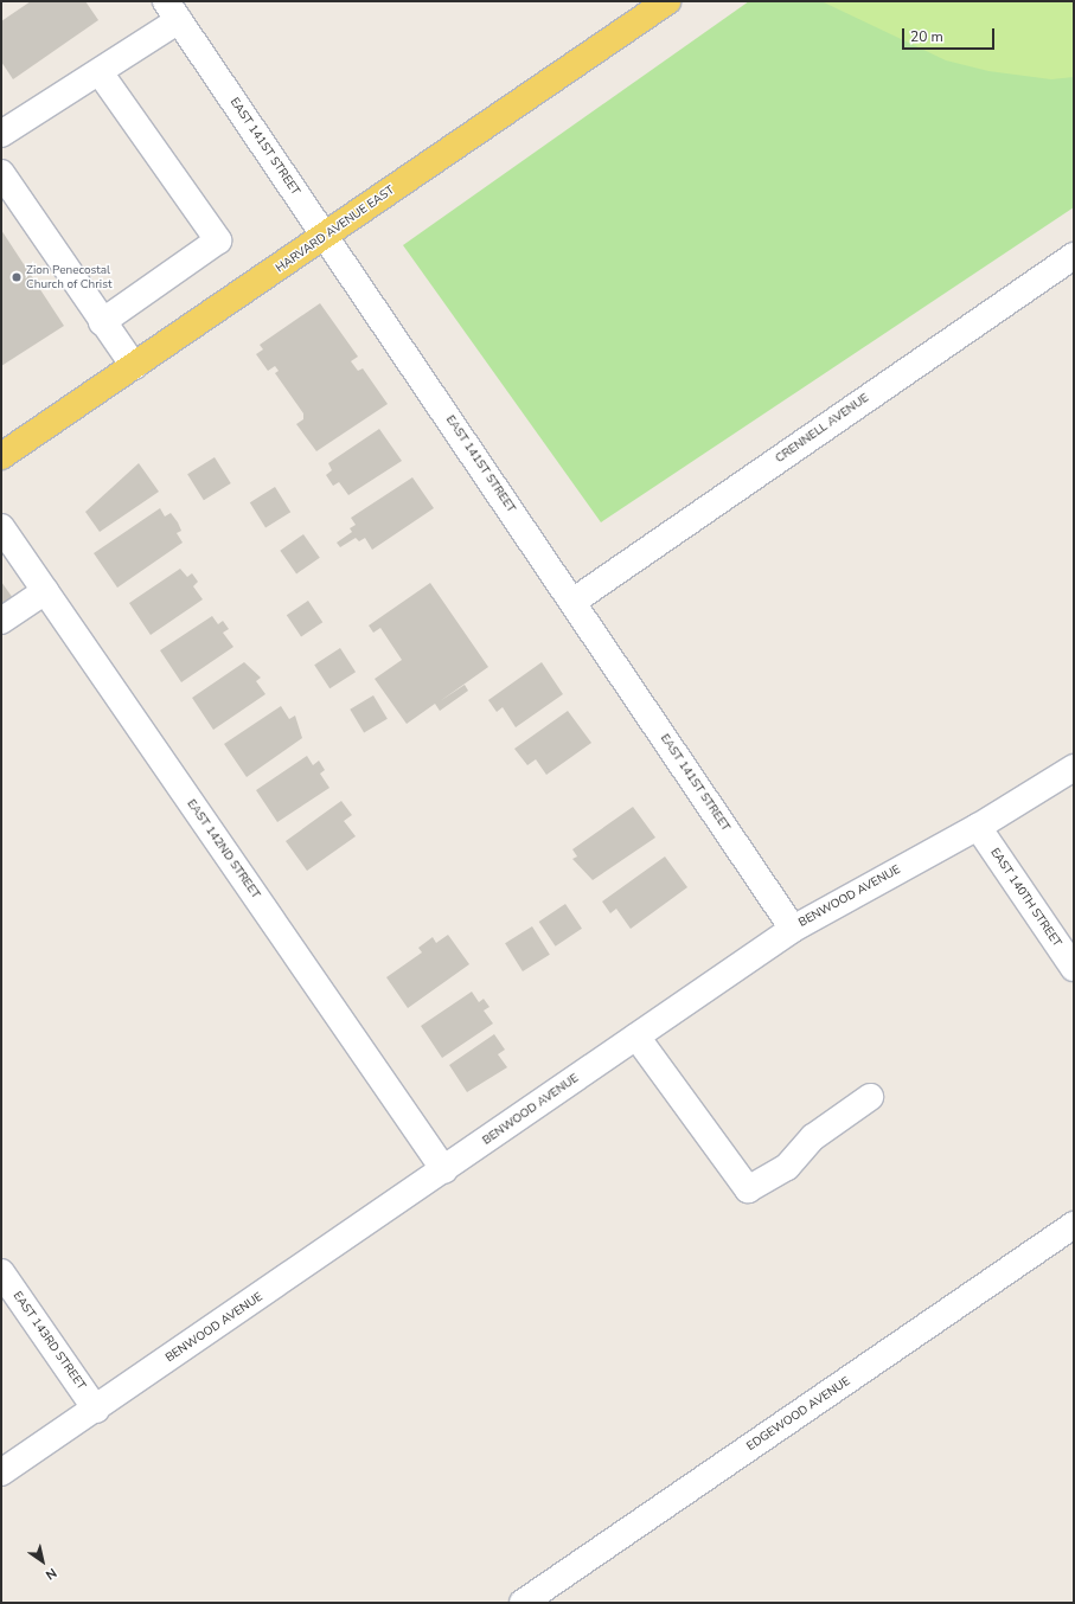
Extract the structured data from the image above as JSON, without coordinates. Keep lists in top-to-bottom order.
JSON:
{
  "streets": {
    "main road": ["HARVARD AVENUE EAST"],
    "street": [
      "EAST 141ST STREET",
      "CRENNELL AVENUE",
      "EAST 142ND STREET",
      "BENWOOD AVENUE",
      "EAST 140TH STREET",
      "EAST 143RD STREET",
      "EDGEWOOD AVENUE"
    ]
  },
  "crossings": [
    ["EAST 141ST STREET", "HARVARD AVENUE EAST"],
    ["EAST 141ST STREET", "CRENNELL AVENUE"],
    ["EAST 141ST STREET", "BENWOOD AVENUE"],
    ["EAST 142ND STREET", "BENWOOD AVENUE"],
    ["BENWOOD AVENUE", "EAST 140TH STREET"],
    ["BENWOOD AVENUE", "EAST 143RD STREET"]
  ],
  "places": ["Zion Penecostal Church of Christ"],
  "scale_bar": "20 m",
  "north": "bottom right"
}
